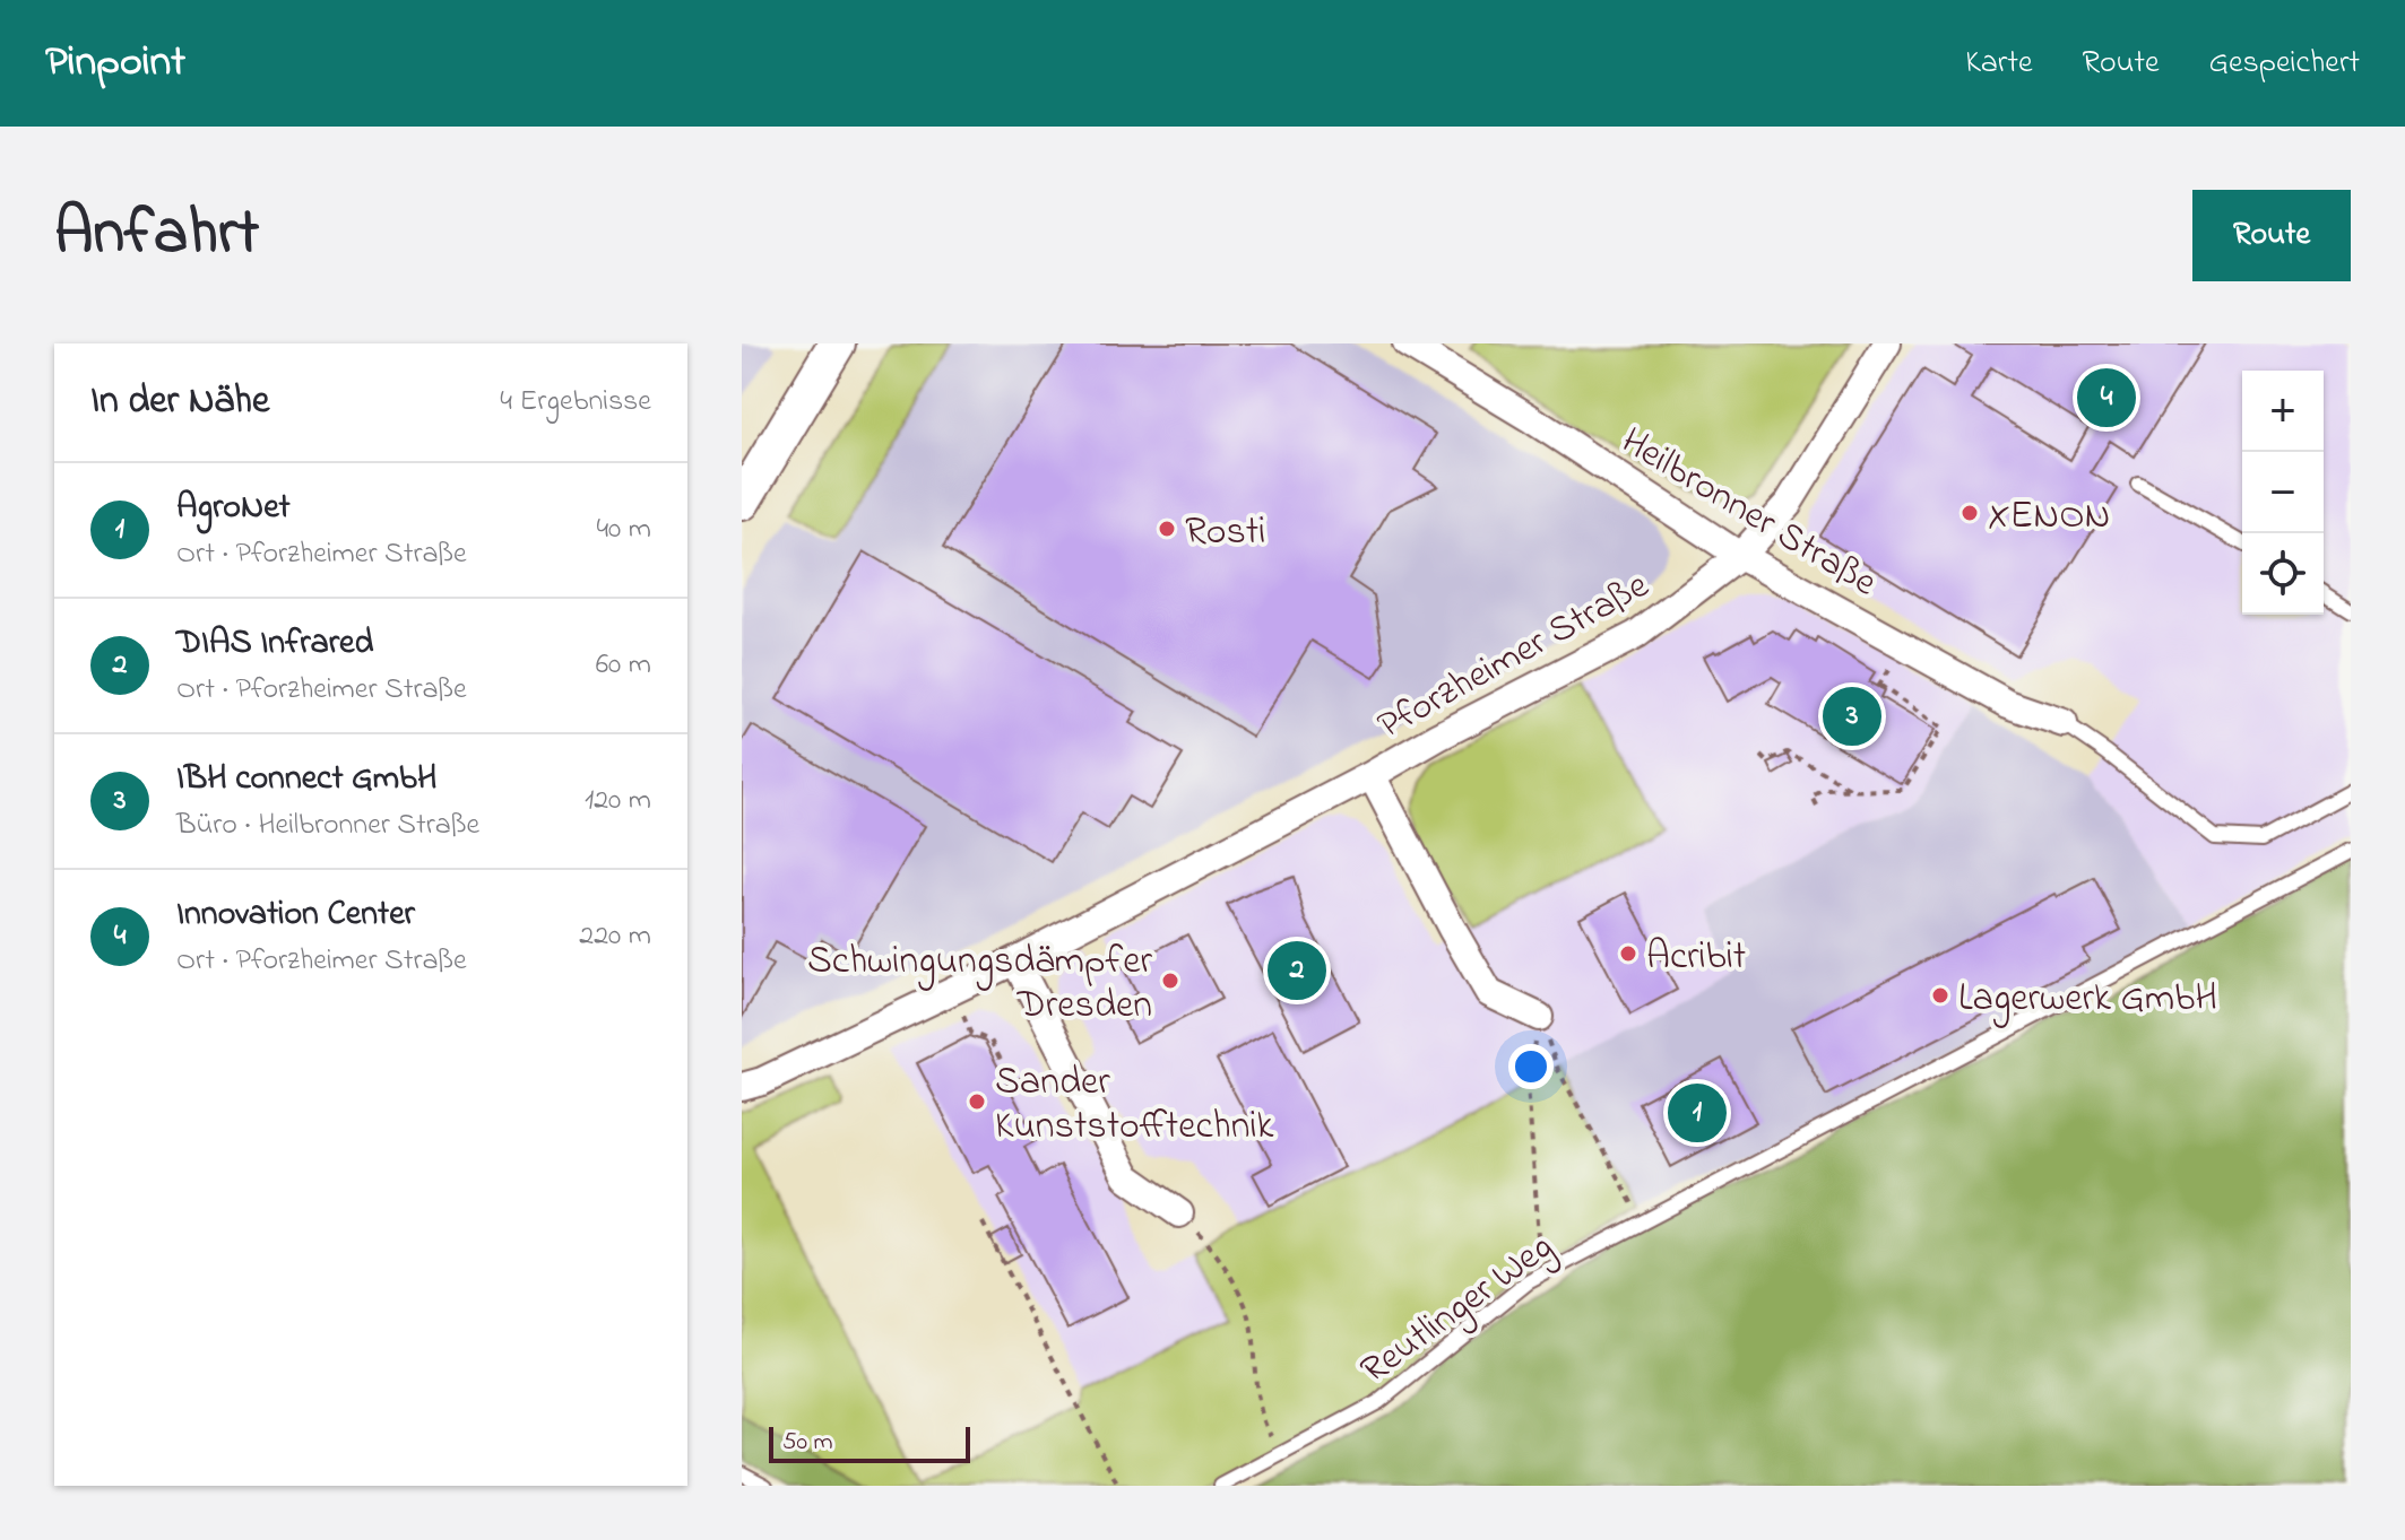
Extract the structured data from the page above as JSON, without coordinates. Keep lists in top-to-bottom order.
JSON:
{
  "streets": {
    "street": ["Heilbronner Straße", "Pforzheimer Straße"],
    "lane": ["Reutlinger Weg"]
  },
  "crossings": [
    ["Heilbronner Straße", "Pforzheimer Straße"]
  ],
  "places": [
    "XENON",
    "Rosti",
    "Acribit",
    "Schwingungsdämpfer Dresden",
    "Lagerwerk GmbH",
    "Sander Kunststofftechnik"
  ],
  "scale_bar": "50 m",
  "page": {
    "header": "Pinpoint",
    "nav": ["Karte", "Route", "Gespeichert"],
    "title": "Anfahrt",
    "buttons": "Route",
    "heading": ["In der Nähe", "4 Ergebnisse"],
    "pins": [
      "4",
      "3",
      "2",
      "1"
    ],
    "map_buttons": ["+", "−"],
    "list": [
      {
        "mark": "1",
        "name": "AgroNet",
        "note": "Ort · Pforzheimer Straße",
        "value": "40 m"
      },
      {
        "mark": "2",
        "name": "DIAS Infrared",
        "note": "Ort · Pforzheimer Straße",
        "value": "60 m"
      },
      {
        "mark": "3",
        "name": "IBH connect GmbH",
        "note": "Büro · Heilbronner Straße",
        "value": "120 m"
      },
      {
        "mark": "4",
        "name": "Innovation Center",
        "note": "Ort · Pforzheimer Straße",
        "value": "220 m"
      }
    ],
    "scale": "50 m"
  }
}
